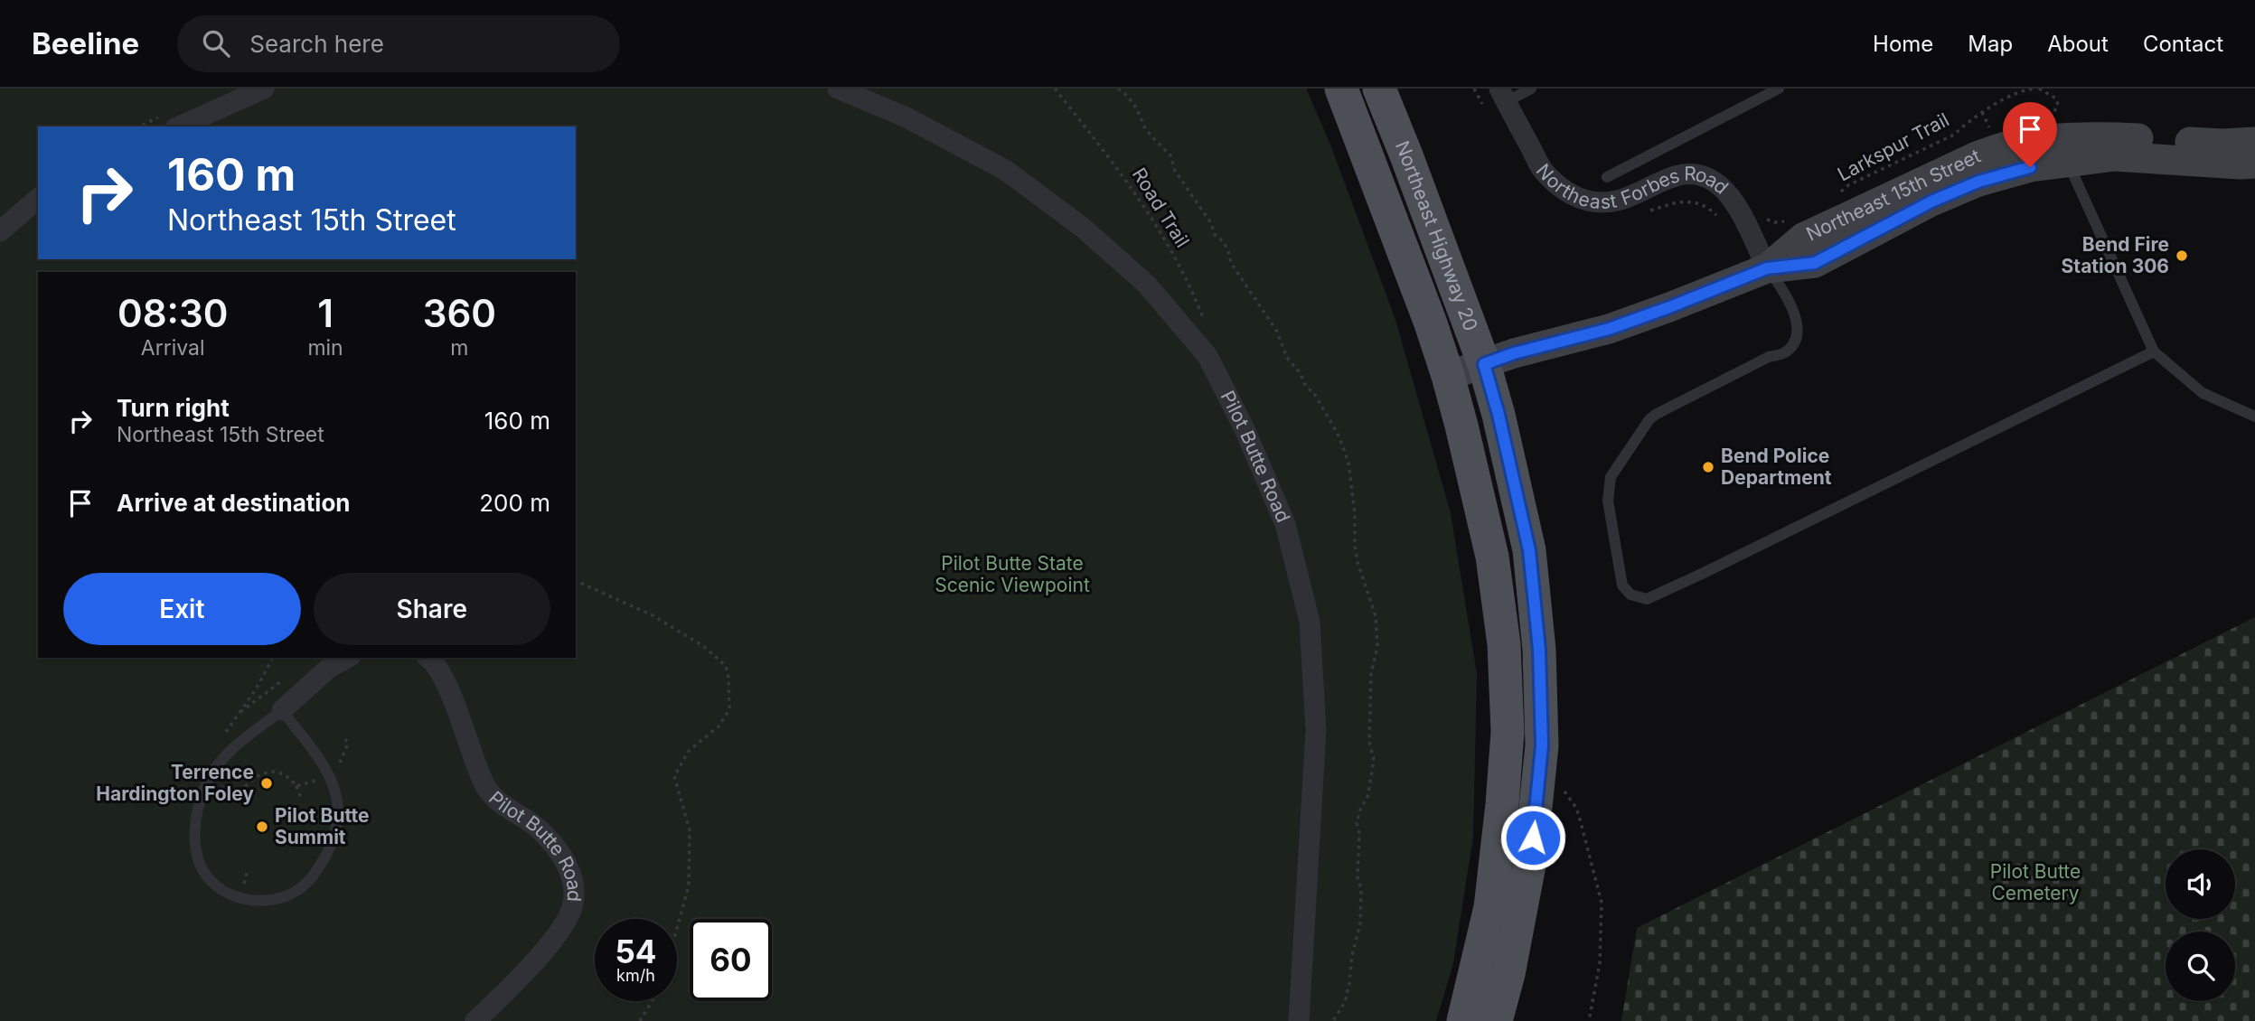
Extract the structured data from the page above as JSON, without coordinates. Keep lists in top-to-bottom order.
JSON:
{
  "streets": {
    "main road": ["Northeast 15th Street", "Northeast Highway 20"],
    "street": ["Northeast Forbes Road", "Pilot Butte Road"],
    "path": ["Larkspur Trail", "Road Trail"]
  },
  "crossings": [
    ["Northeast Forbes Road", "Northeast 15th Street"],
    ["Northeast 15th Street", "Northeast Highway 20"],
    ["Road Trail", "Pilot Butte Road"]
  ],
  "parks": ["Pilot Butte State Scenic Viewpoint", "Pilot Butte Cemetery"],
  "places": [
    "Bend Fire Station 306",
    "Bend Police Department",
    "Terrence Hardington Foley",
    "Pilot Butte Summit"
  ],
  "page": {
    "header": "Beeline",
    "search": "Search here",
    "nav": [
      "Home",
      "Map",
      "About",
      "Contact"
    ],
    "turn": ["160 m", "Northeast 15th Street"],
    "eta": [
      "08:30",
      "Arrival",
      "1",
      "min",
      "360",
      "m"
    ],
    "list": [
      {
        "name": "Turn right",
        "note": "Northeast 15th Street",
        "value": "160 m"
      },
      {
        "name": "Arrive at destination",
        "value": "200 m"
      }
    ],
    "buttons": ["Exit", "Share"],
    "speed": "54 km/h",
    "limit": "60"
  }
}
